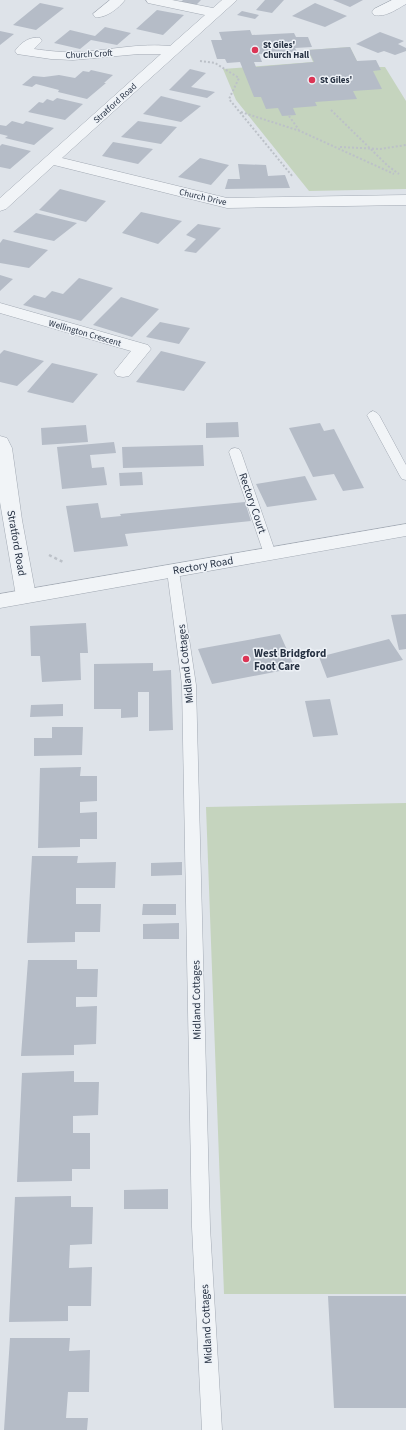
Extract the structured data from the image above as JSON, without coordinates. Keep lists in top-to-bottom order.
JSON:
{
  "streets": {
    "street": [
      "Church Croft",
      "Stratford Road",
      "Church Drive",
      "Wellington Crescent",
      "Rectory Road"
    ],
    "lane": ["Rectory Court", "Midland Cottages"]
  },
  "crossings": [
    ["Church Croft", "Stratford Road"],
    ["Stratford Road", "Church Drive"],
    ["Stratford Road", "Rectory Road"],
    ["Rectory Court", "Rectory Road"],
    ["Rectory Road", "Midland Cottages"]
  ],
  "places": ["St Giles' Church Hall", "St Giles'", "West Bridgford Foot Care"]
}
